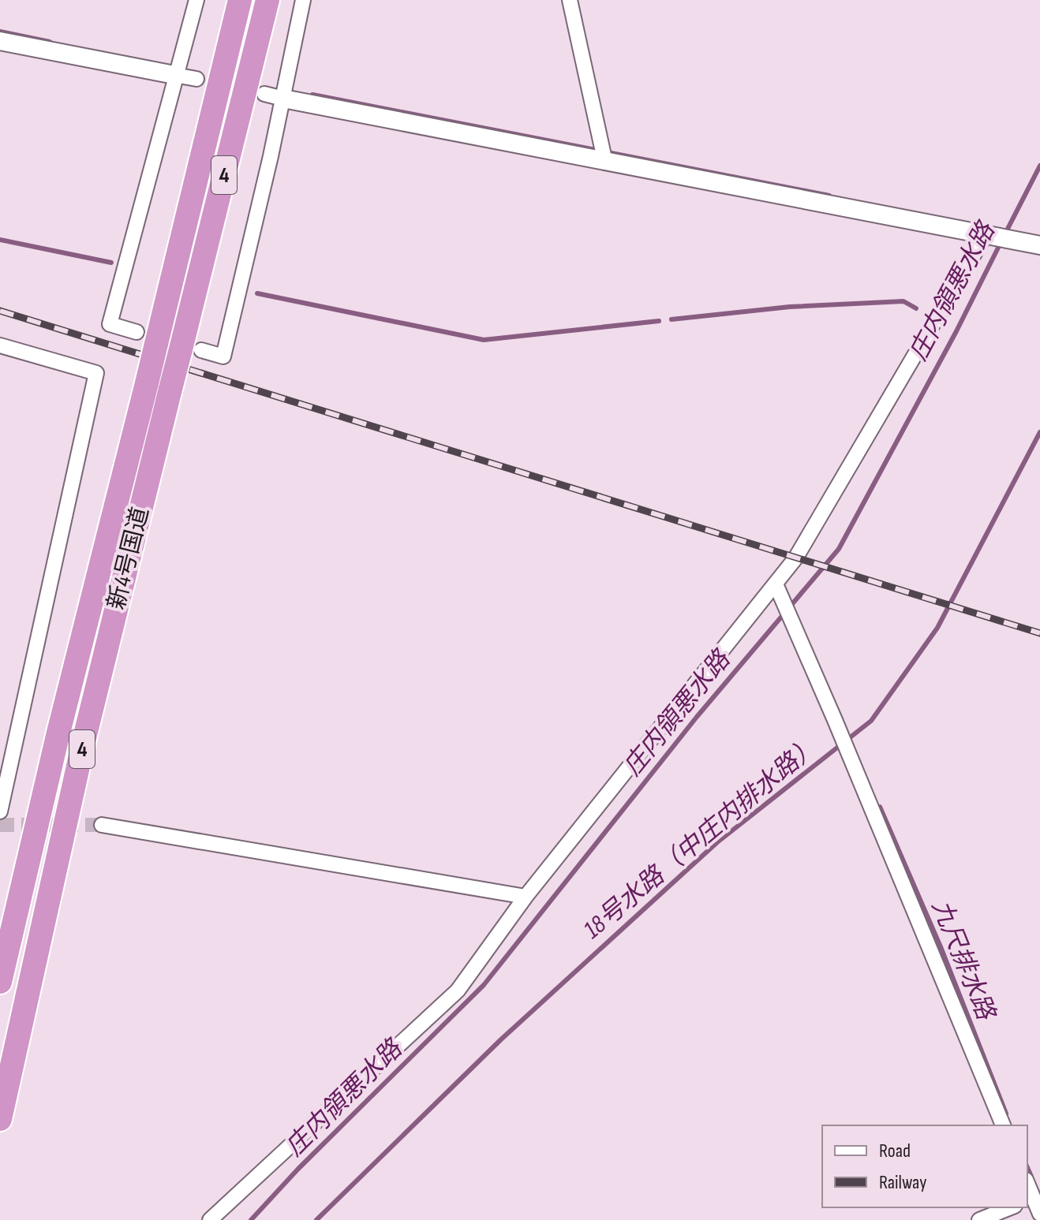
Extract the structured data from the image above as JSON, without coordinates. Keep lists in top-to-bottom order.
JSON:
{
  "streets": {
    "highway": ["4", "新4号国道"]
  },
  "water": ["庄内領悪水路", "18号水路（中庄内排水路）", "九尺排水路"],
  "legend": ["Road", "Railway"]
}
